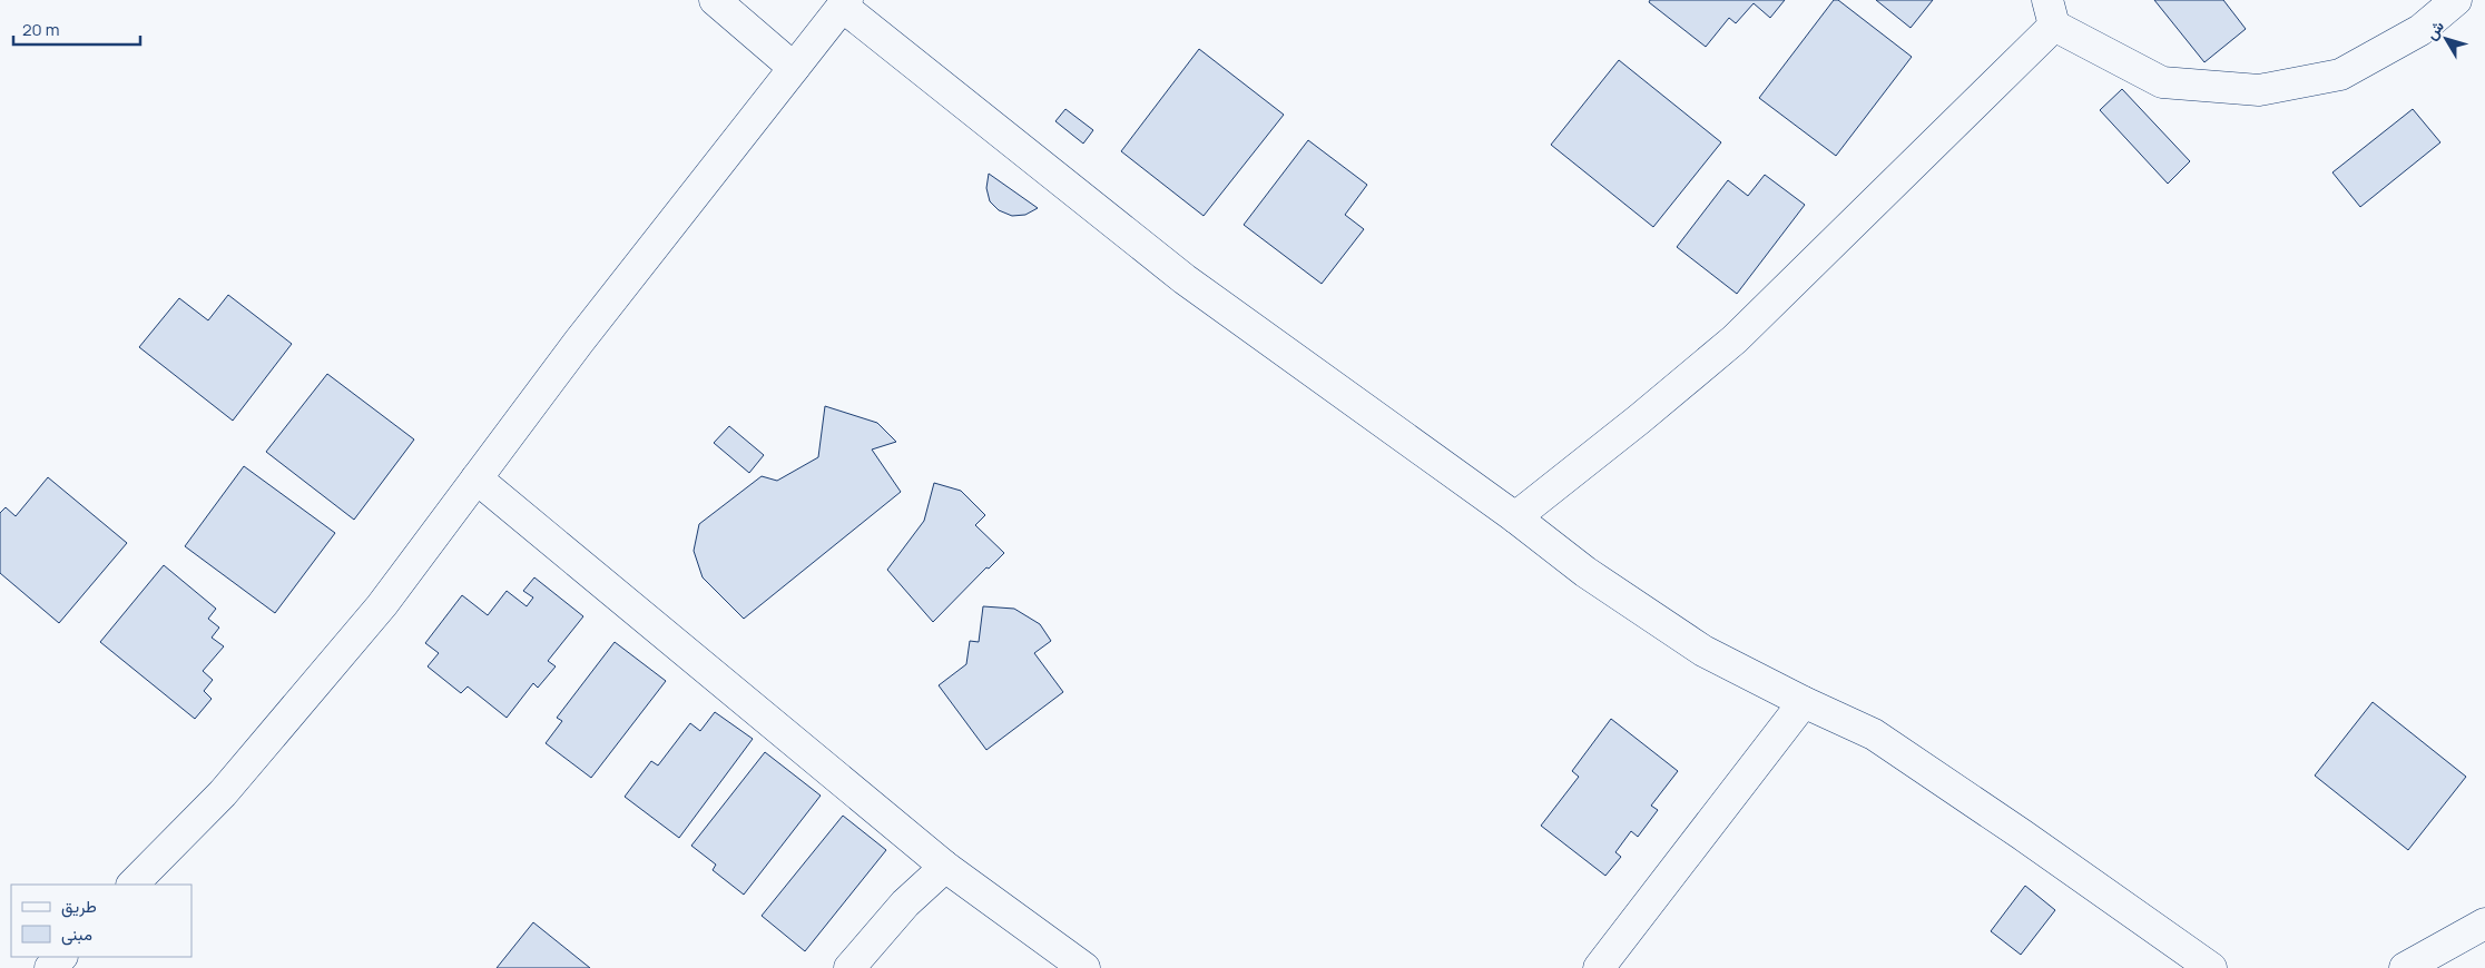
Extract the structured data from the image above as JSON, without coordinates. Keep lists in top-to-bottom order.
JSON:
{
  "legend": ["طريق", "مبنى"],
  "scale_bar": "20 m",
  "north": "top left"
}
